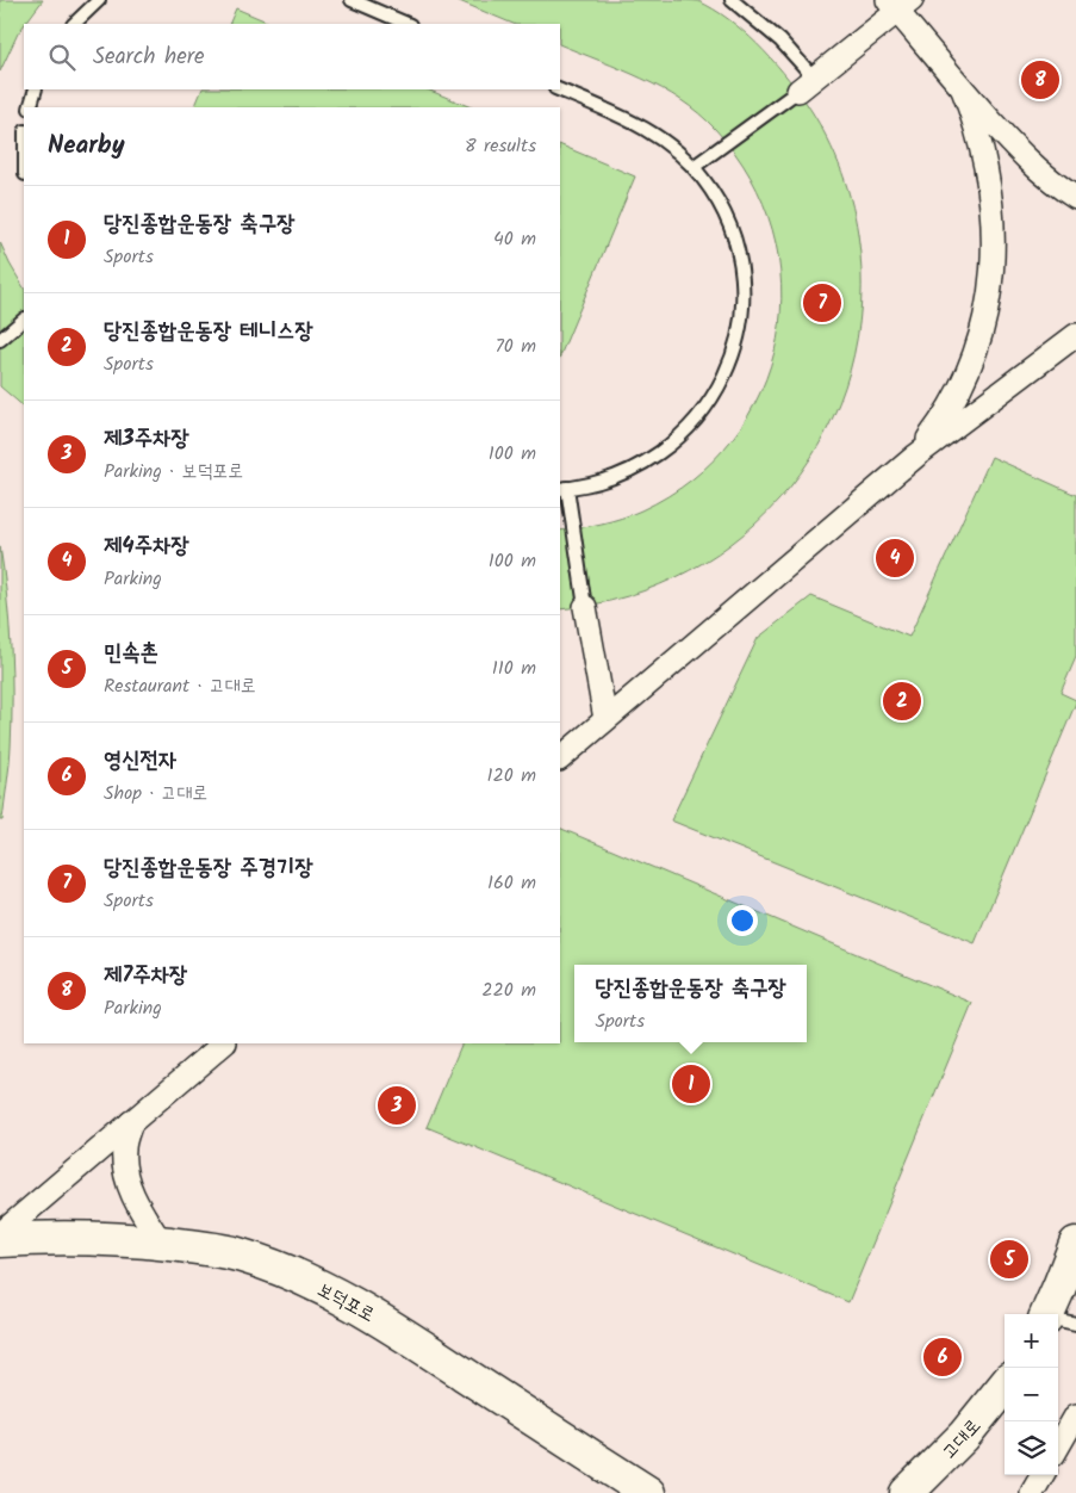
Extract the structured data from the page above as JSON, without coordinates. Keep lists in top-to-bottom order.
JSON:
{
  "streets": {
    "street": ["보덕포로", "고대로"]
  },
  "page": {
    "search": "Search here",
    "pins": [
      "8",
      "7",
      "4",
      "2",
      "1",
      "3",
      "5",
      "6"
    ],
    "heading": ["Nearby", "8 results"],
    "list": [
      {
        "mark": "1",
        "name": "당진종합운동장 축구장",
        "note": "Sports",
        "value": "40 m"
      },
      {
        "mark": "2",
        "name": "당진종합운동장 테니스장",
        "note": "Sports",
        "value": "70 m"
      },
      {
        "mark": "3",
        "name": "제3주차장",
        "note": "Parking · 보덕포로",
        "value": "100 m"
      },
      {
        "mark": "4",
        "name": "제4주차장",
        "note": "Parking",
        "value": "100 m"
      },
      {
        "mark": "5",
        "name": "민속촌",
        "note": "Restaurant · 고대로",
        "value": "110 m"
      },
      {
        "mark": "6",
        "name": "영신전자",
        "note": "Shop · 고대로",
        "value": "120 m"
      },
      {
        "mark": "7",
        "name": "당진종합운동장 주경기장",
        "note": "Sports",
        "value": "160 m"
      },
      {
        "mark": "8",
        "name": "제7주차장",
        "note": "Parking",
        "value": "220 m"
      }
    ],
    "popup": ["당진종합운동장 축구장", "Sports"],
    "map_buttons": ["+", "−"]
  }
}
